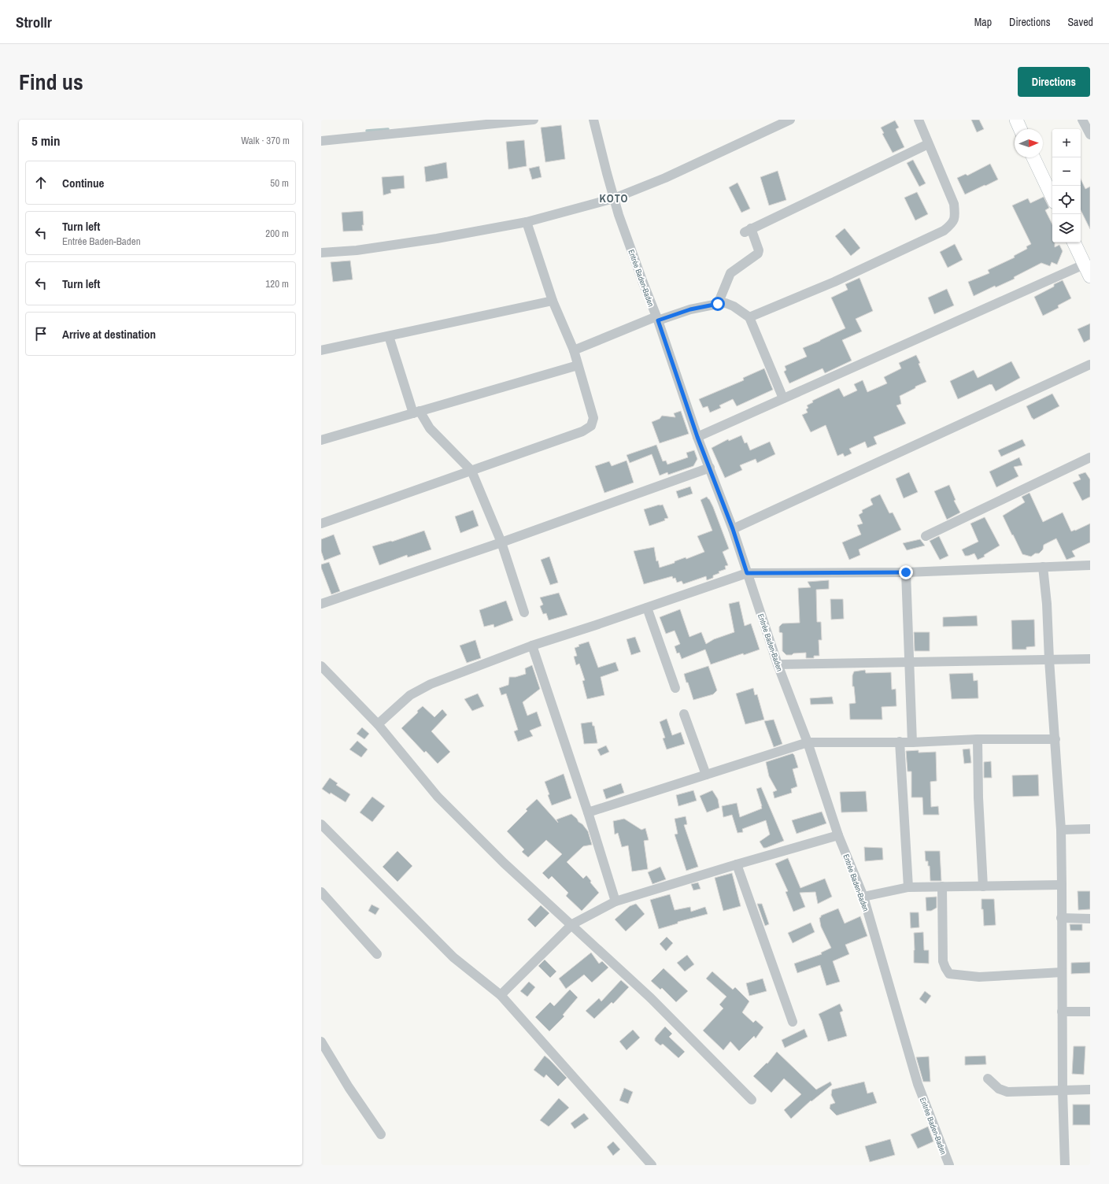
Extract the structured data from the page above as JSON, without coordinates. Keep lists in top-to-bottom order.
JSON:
{
  "streets": {
    "street": ["Entrée Baden-Baden"]
  },
  "districts": ["KOTO"],
  "north": "right",
  "page": {
    "header": "Strollr",
    "nav": ["Map", "Directions", "Saved"],
    "title": "Find us",
    "buttons": "Directions",
    "heading": ["5 min", "Walk · 370 m"],
    "map_buttons": ["+", "−"],
    "list": [
      ["Continue", "50 m"],
      ["Turn left", "Entrée Baden-Baden", "200 m"],
      ["Turn left", "120 m"],
      "Arrive at destination"
    ]
  }
}
